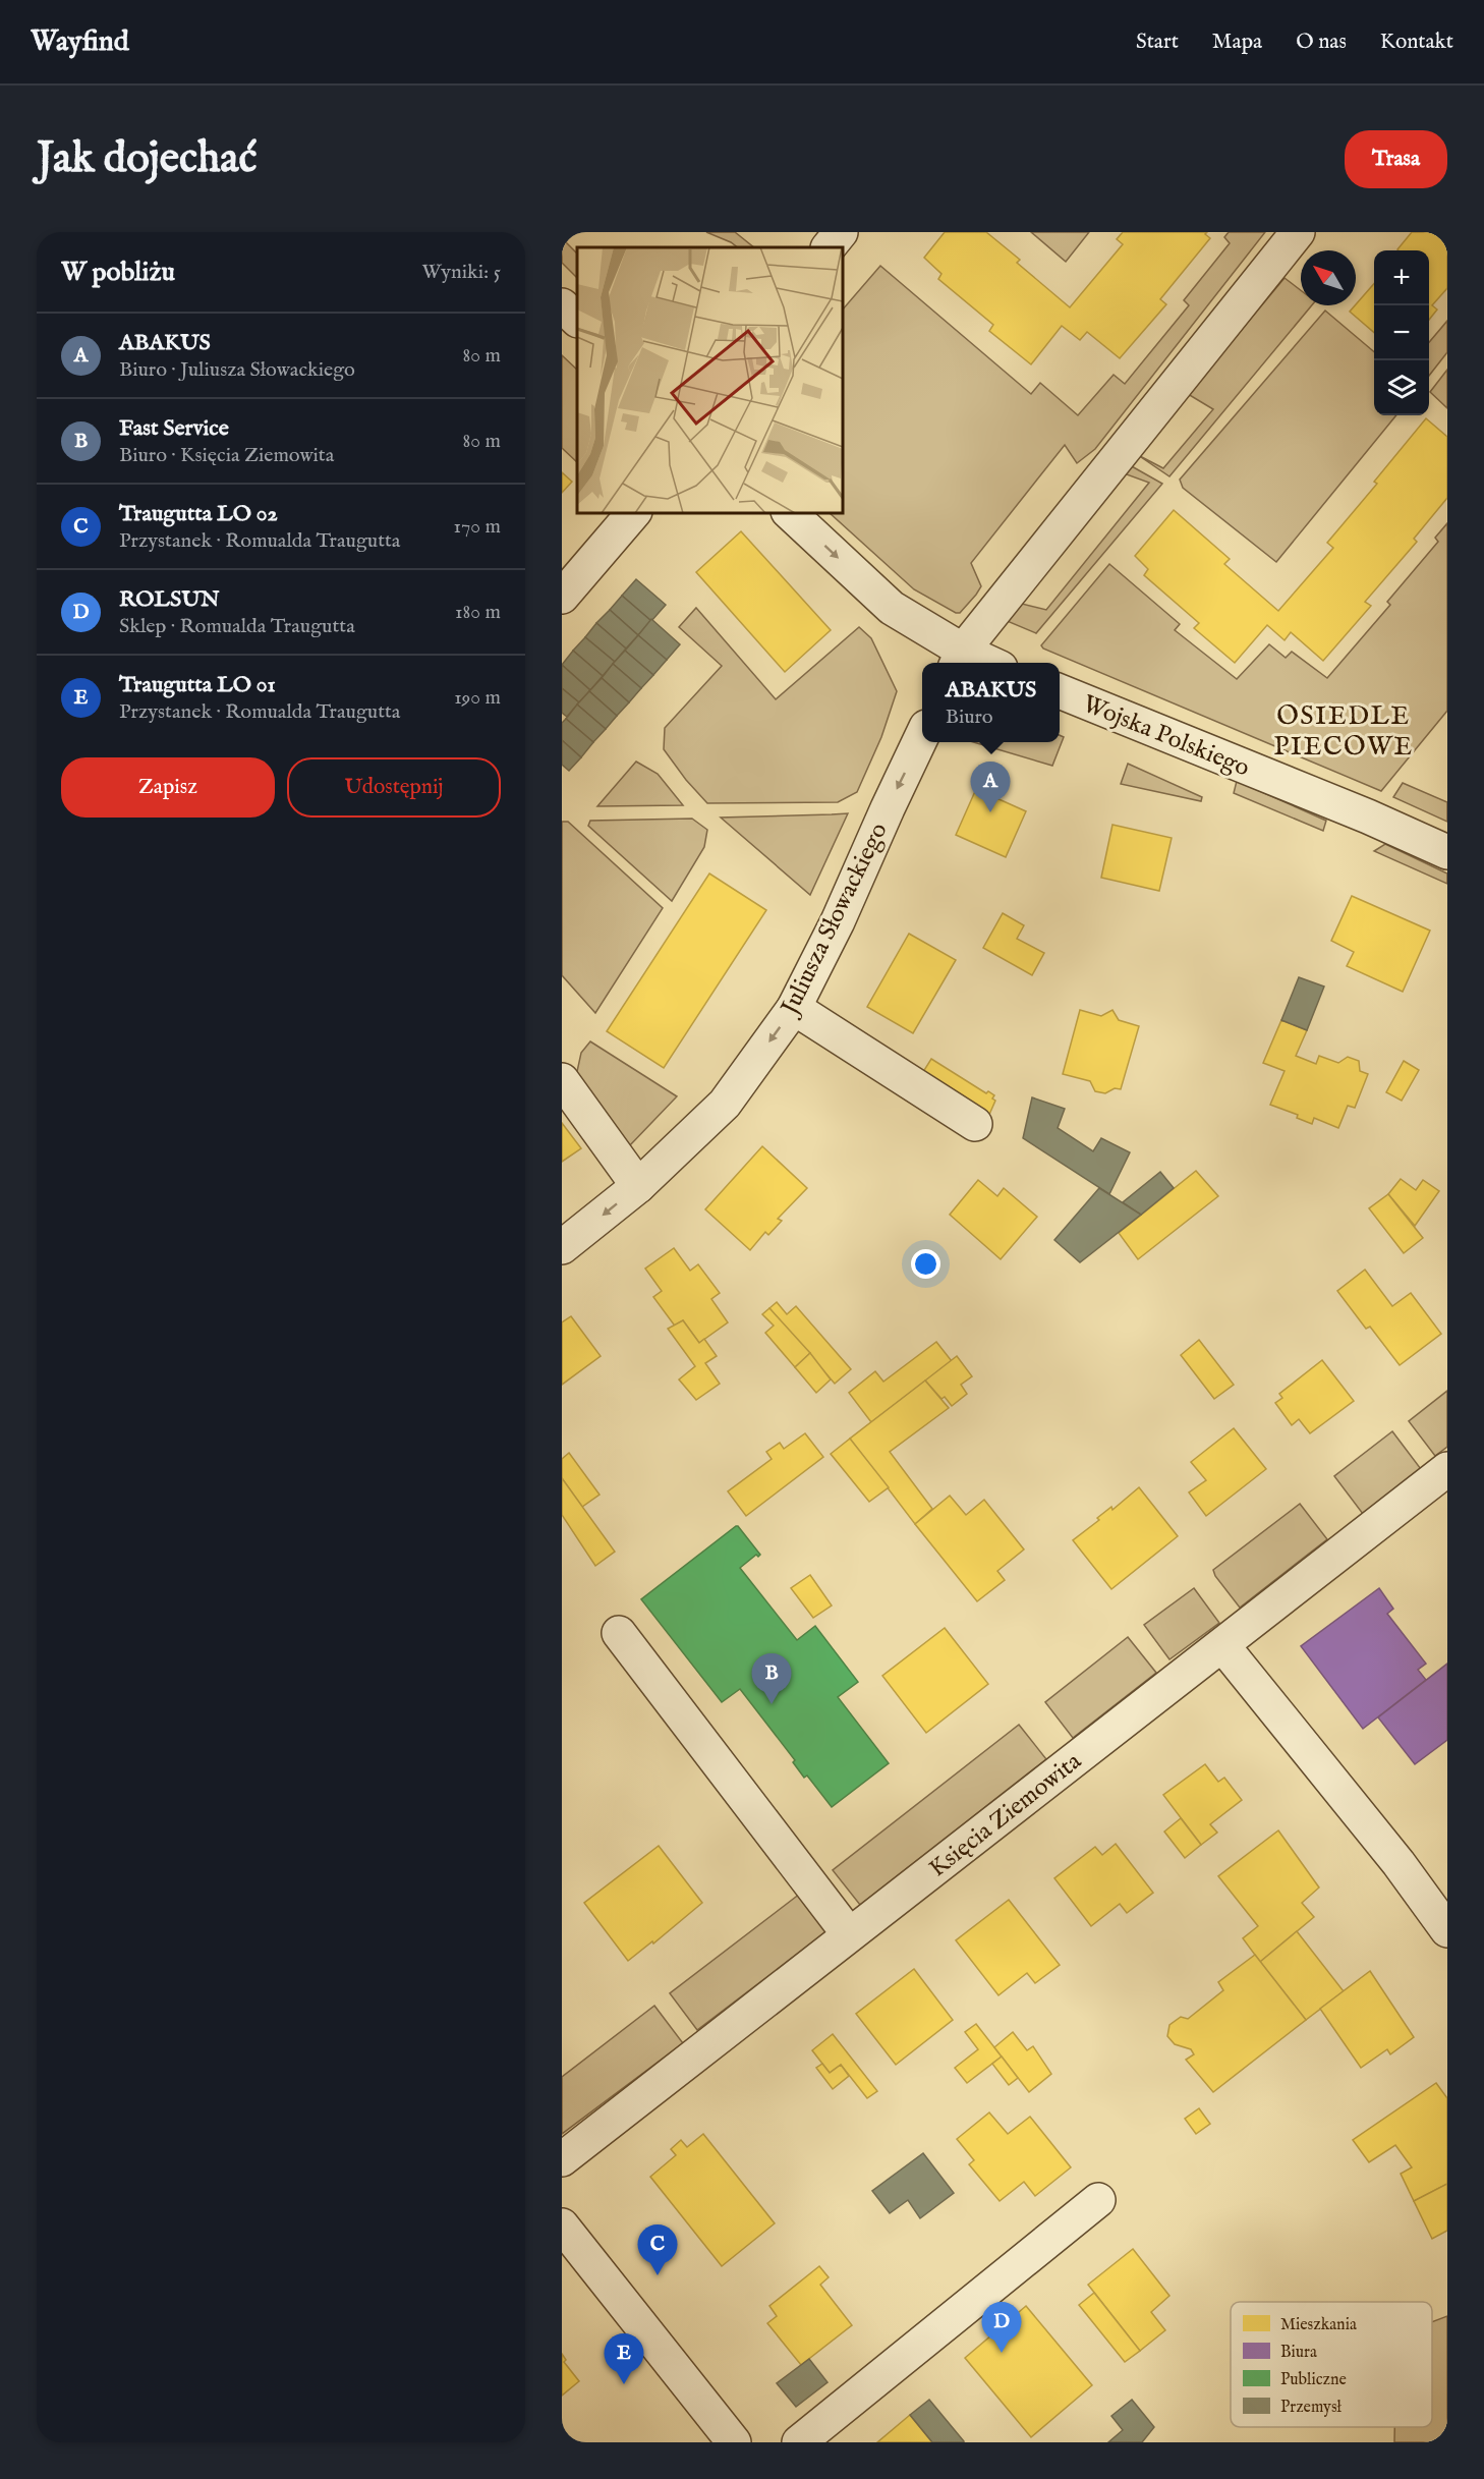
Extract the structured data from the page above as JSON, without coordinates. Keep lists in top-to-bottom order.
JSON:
{
  "streets": {
    "street": ["Wojska Polskiego", "Juliusza Słowackiego", "Księcia Ziemowita"]
  },
  "one_way": ["Juliusza Słowackiego"],
  "districts": ["OSIEDLE PIECOWE"],
  "legend": [
    "Mieszkania",
    "Biura",
    "Publiczne",
    "Przemysł"
  ],
  "north": "top left",
  "page": {
    "header": "Wayfind",
    "nav": [
      "Start",
      "Mapa",
      "O nas",
      "Kontakt"
    ],
    "buttons": [
      "Trasa",
      ["Zapisz", "Udostępnij"]
    ],
    "title": "Jak dojechać",
    "heading": ["W pobliżu", "Wyniki: 5"],
    "map_buttons": ["+", "−"],
    "list": [
      {
        "mark": "A",
        "name": "ABAKUS",
        "note": "Biuro · Juliusza Słowackiego",
        "value": "80 m"
      },
      {
        "mark": "B",
        "name": "Fast Service",
        "note": "Biuro · Księcia Ziemowita",
        "value": "80 m"
      },
      {
        "mark": "C",
        "name": "Traugutta LO 02",
        "note": "Przystanek · Romualda Traugutta",
        "value": "170 m"
      },
      {
        "mark": "D",
        "name": "ROLSUN",
        "note": "Sklep · Romualda Traugutta",
        "value": "180 m"
      },
      {
        "mark": "E",
        "name": "Traugutta LO 01",
        "note": "Przystanek · Romualda Traugutta",
        "value": "190 m"
      }
    ],
    "popup": ["ABAKUS", "Biuro"],
    "pins": [
      "A",
      "B",
      "C",
      "D",
      "E"
    ]
  }
}
